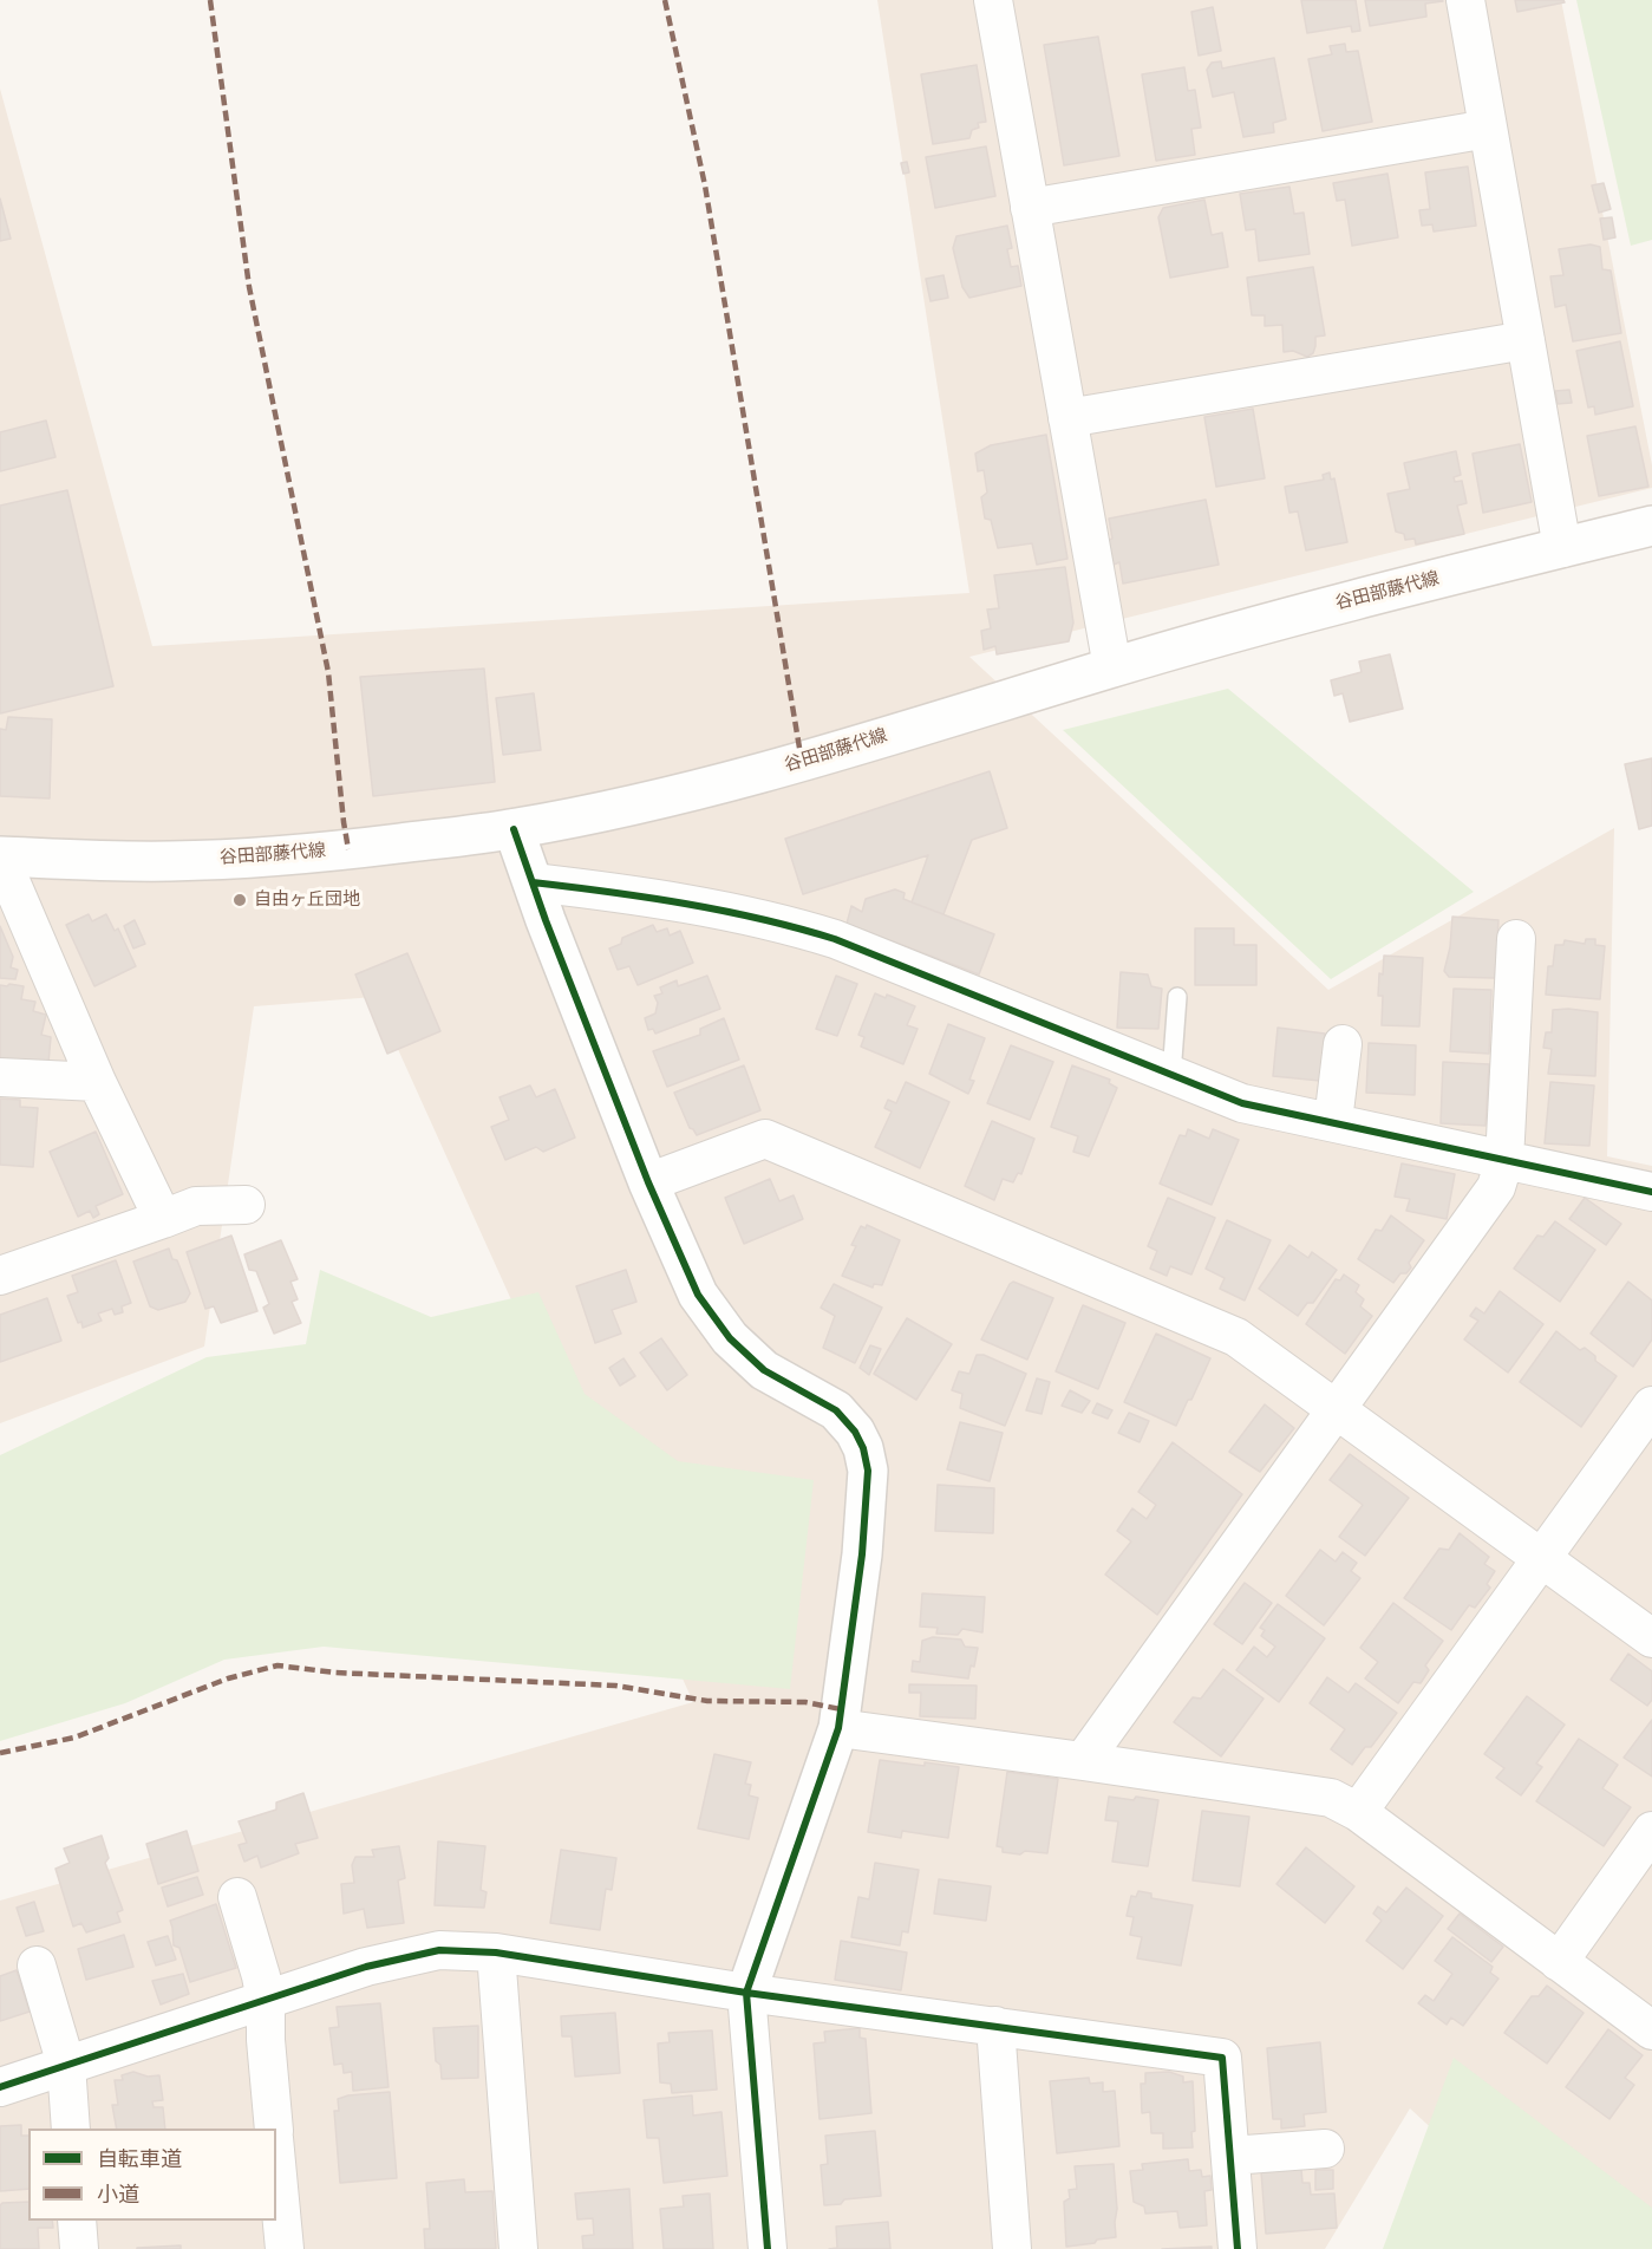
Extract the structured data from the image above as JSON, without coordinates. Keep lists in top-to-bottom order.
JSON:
{
  "streets": {
    "main road": ["谷田部藤代線"]
  },
  "places": ["自由ヶ丘団地"],
  "legend": ["自転車道", "小道"]
}
